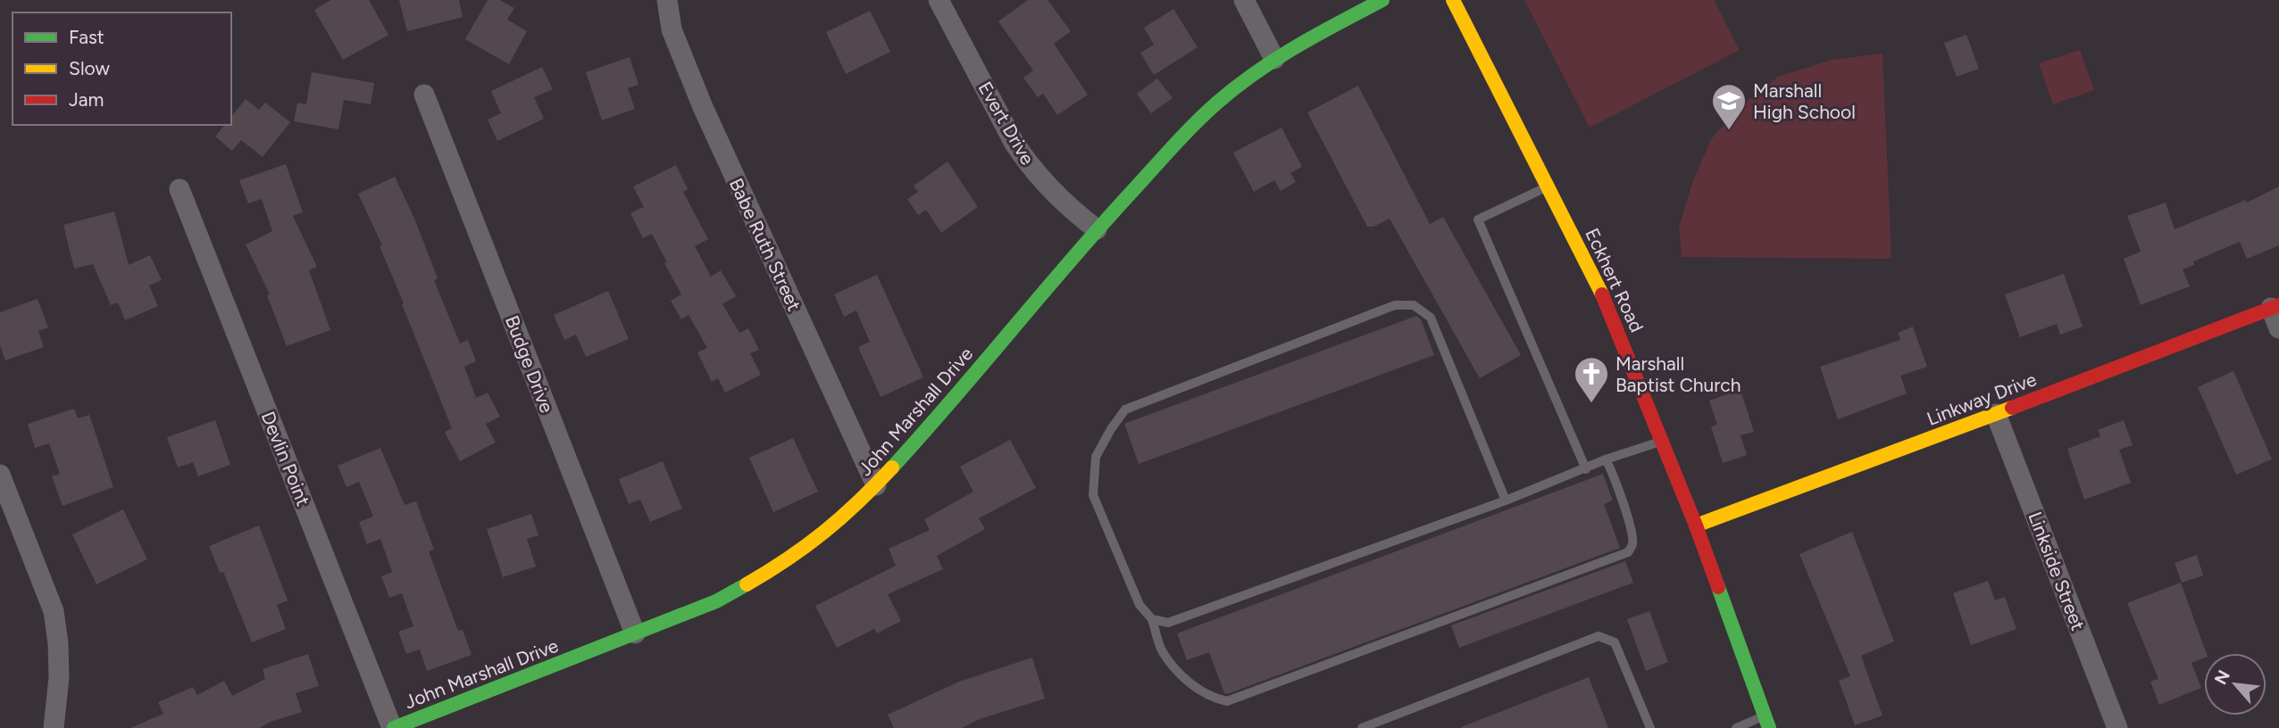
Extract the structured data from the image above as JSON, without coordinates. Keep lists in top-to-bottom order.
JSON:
{
  "streets": {
    "street": [
      "Evert Drive",
      "Babe Ruth Street",
      "Eckhert Road",
      "Budge Drive",
      "Linkway Drive",
      "John Marshall Drive",
      "Devlin Point",
      "Linkside Street"
    ]
  },
  "crossings": [
    ["Evert Drive", "John Marshall Drive"],
    ["Babe Ruth Street", "John Marshall Drive"],
    ["Eckhert Road", "Linkway Drive"],
    ["Budge Drive", "John Marshall Drive"],
    ["Linkway Drive", "Linkside Street"],
    ["John Marshall Drive", "Devlin Point"]
  ],
  "places": {
    "school or university": ["Marshall High School"],
    "church": ["Marshall Baptist Church"]
  },
  "legend": ["Fast", "Slow", "Jam"],
  "north": "top left"
}
